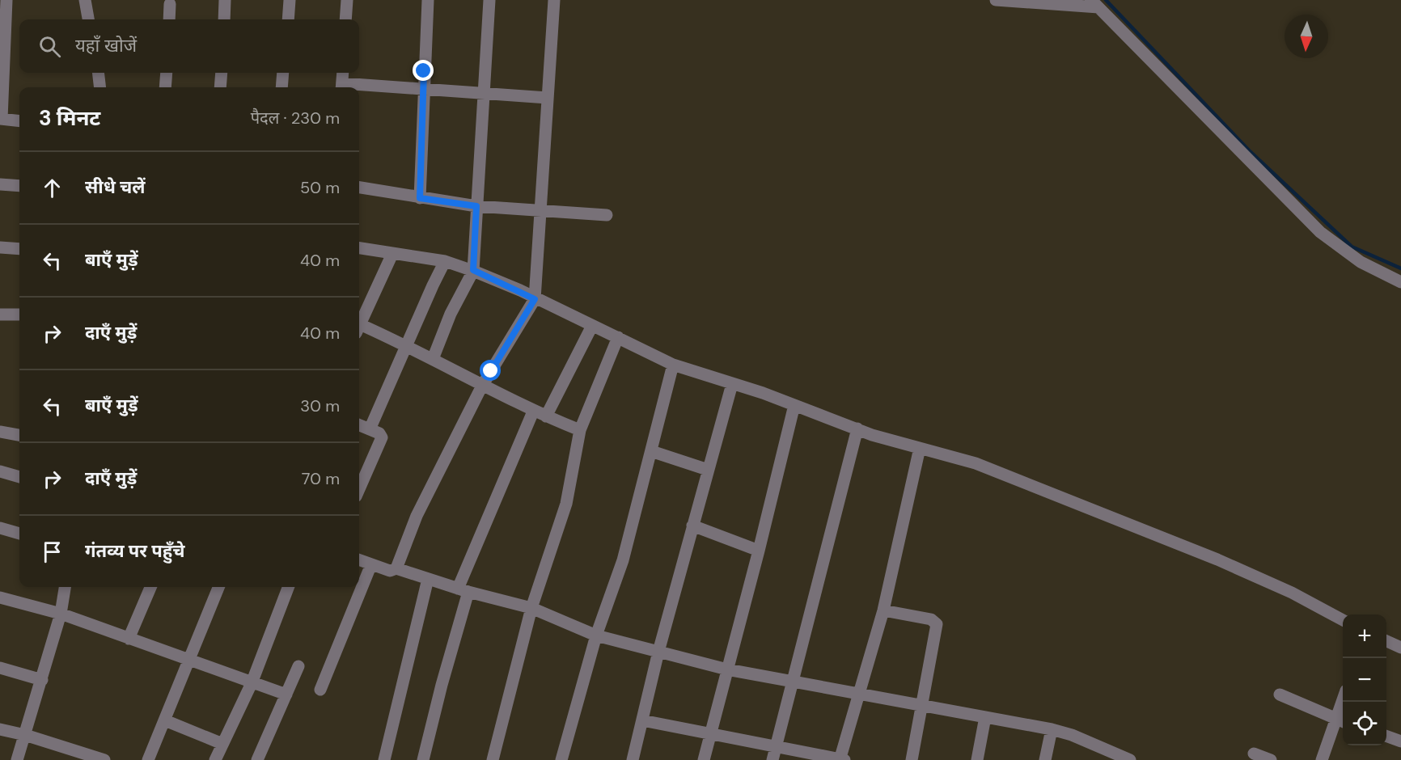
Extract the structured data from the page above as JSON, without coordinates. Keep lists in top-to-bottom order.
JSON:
{
  "north": "bottom",
  "page": {
    "search": "यहाँ खोजें",
    "heading": ["3 मिनट", "पैदल · 230 m"],
    "list": [
      ["सीधे चलें", "50 m"],
      ["बाएँ मुड़ें", "40 m"],
      ["दाएँ मुड़ें", "40 m"],
      ["बाएँ मुड़ें", "30 m"],
      ["दाएँ मुड़ें", "70 m"],
      "गंतव्य पर पहुँचे"
    ],
    "map_buttons": ["+", "−"]
  }
}
